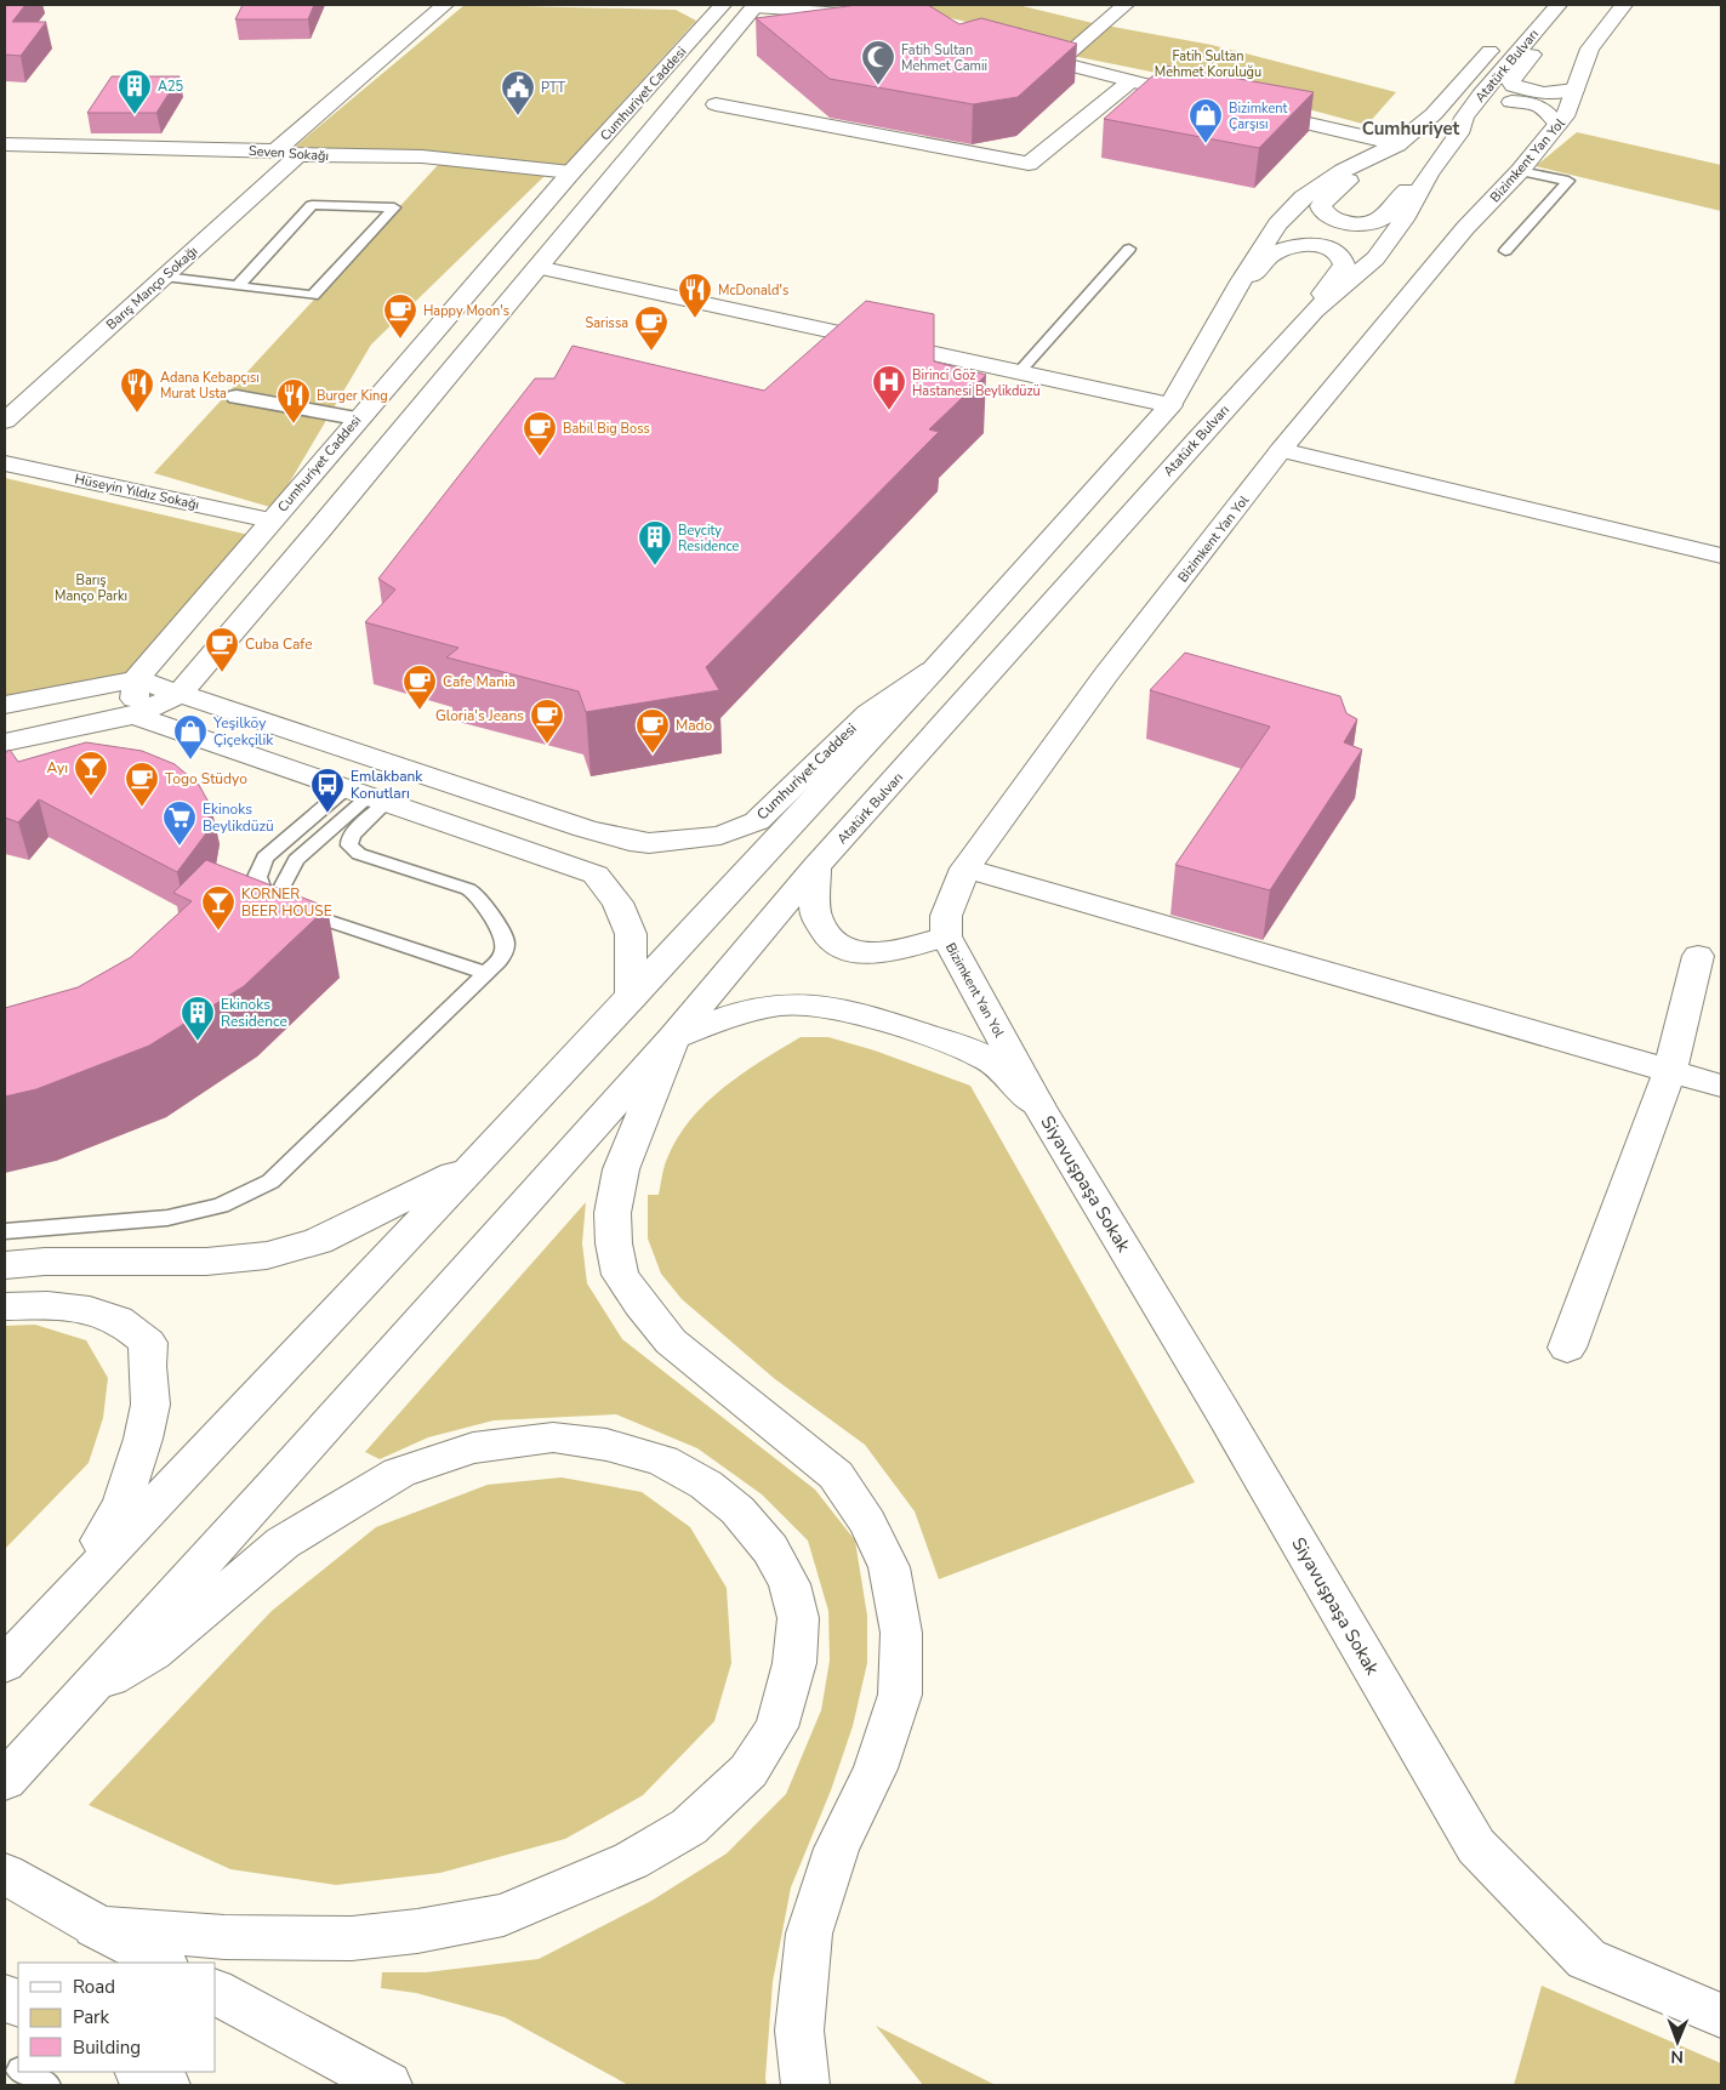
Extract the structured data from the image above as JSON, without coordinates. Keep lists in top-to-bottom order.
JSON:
{
  "streets": {
    "main road": [
      "Atatürk Bulvarı",
      "Cumhuriyet Caddesi",
      "Seven Sokağı",
      "Bizimkent Yan Yol",
      "Barış Manço Sokağı",
      "Hüseyin Yıldız Sokağı",
      "Siyavuşpaşa Sokak"
    ]
  },
  "crossings": [
    ["Atatürk Bulvarı", "Cumhuriyet Caddesi"],
    ["Cumhuriyet Caddesi", "Seven Sokağı"],
    ["Cumhuriyet Caddesi", "Hüseyin Yıldız Sokağı"],
    ["Seven Sokağı", "Barış Manço Sokağı"],
    ["Bizimkent Yan Yol", "Siyavuşpaşa Sokak"]
  ],
  "districts": ["Cumhuriyet"],
  "parks": ["Fatih Sultan Mehmet Koruluğu", "Barış Manço Parkı"],
  "places": {
    "mosque": ["Fatih Sultan Mehmet Camii"],
    "building": ["A25", "Beycity Residence", "Ekinoks Residence"],
    "public building": ["PTT"],
    "shop": ["Bizimkent Çarşısı", "Yeşilköy Çiçekçilik"],
    "restaurant": ["McDonald's", "Adana Kebapçısı Murat Usta", "Burger King"],
    "cafe": [
      "Happy Moon's",
      "Sarissa",
      "Babil Big Boss",
      "Cuba Cafe",
      "Cafe Mania",
      "Gloria's Jeans",
      "Mado",
      "Togo Stüdyo"
    ],
    "hospital": ["Birinci Göz Hastanesi Beylikdüzü"],
    "bar": ["Ayı", "KORNER BEER HOUSE"],
    "bus stop": ["Emlakbank Konutları"],
    "supermarket": ["Ekinoks Beylikdüzü"]
  },
  "legend": ["Road", "Park", "Building"],
  "north": "bottom"
}
